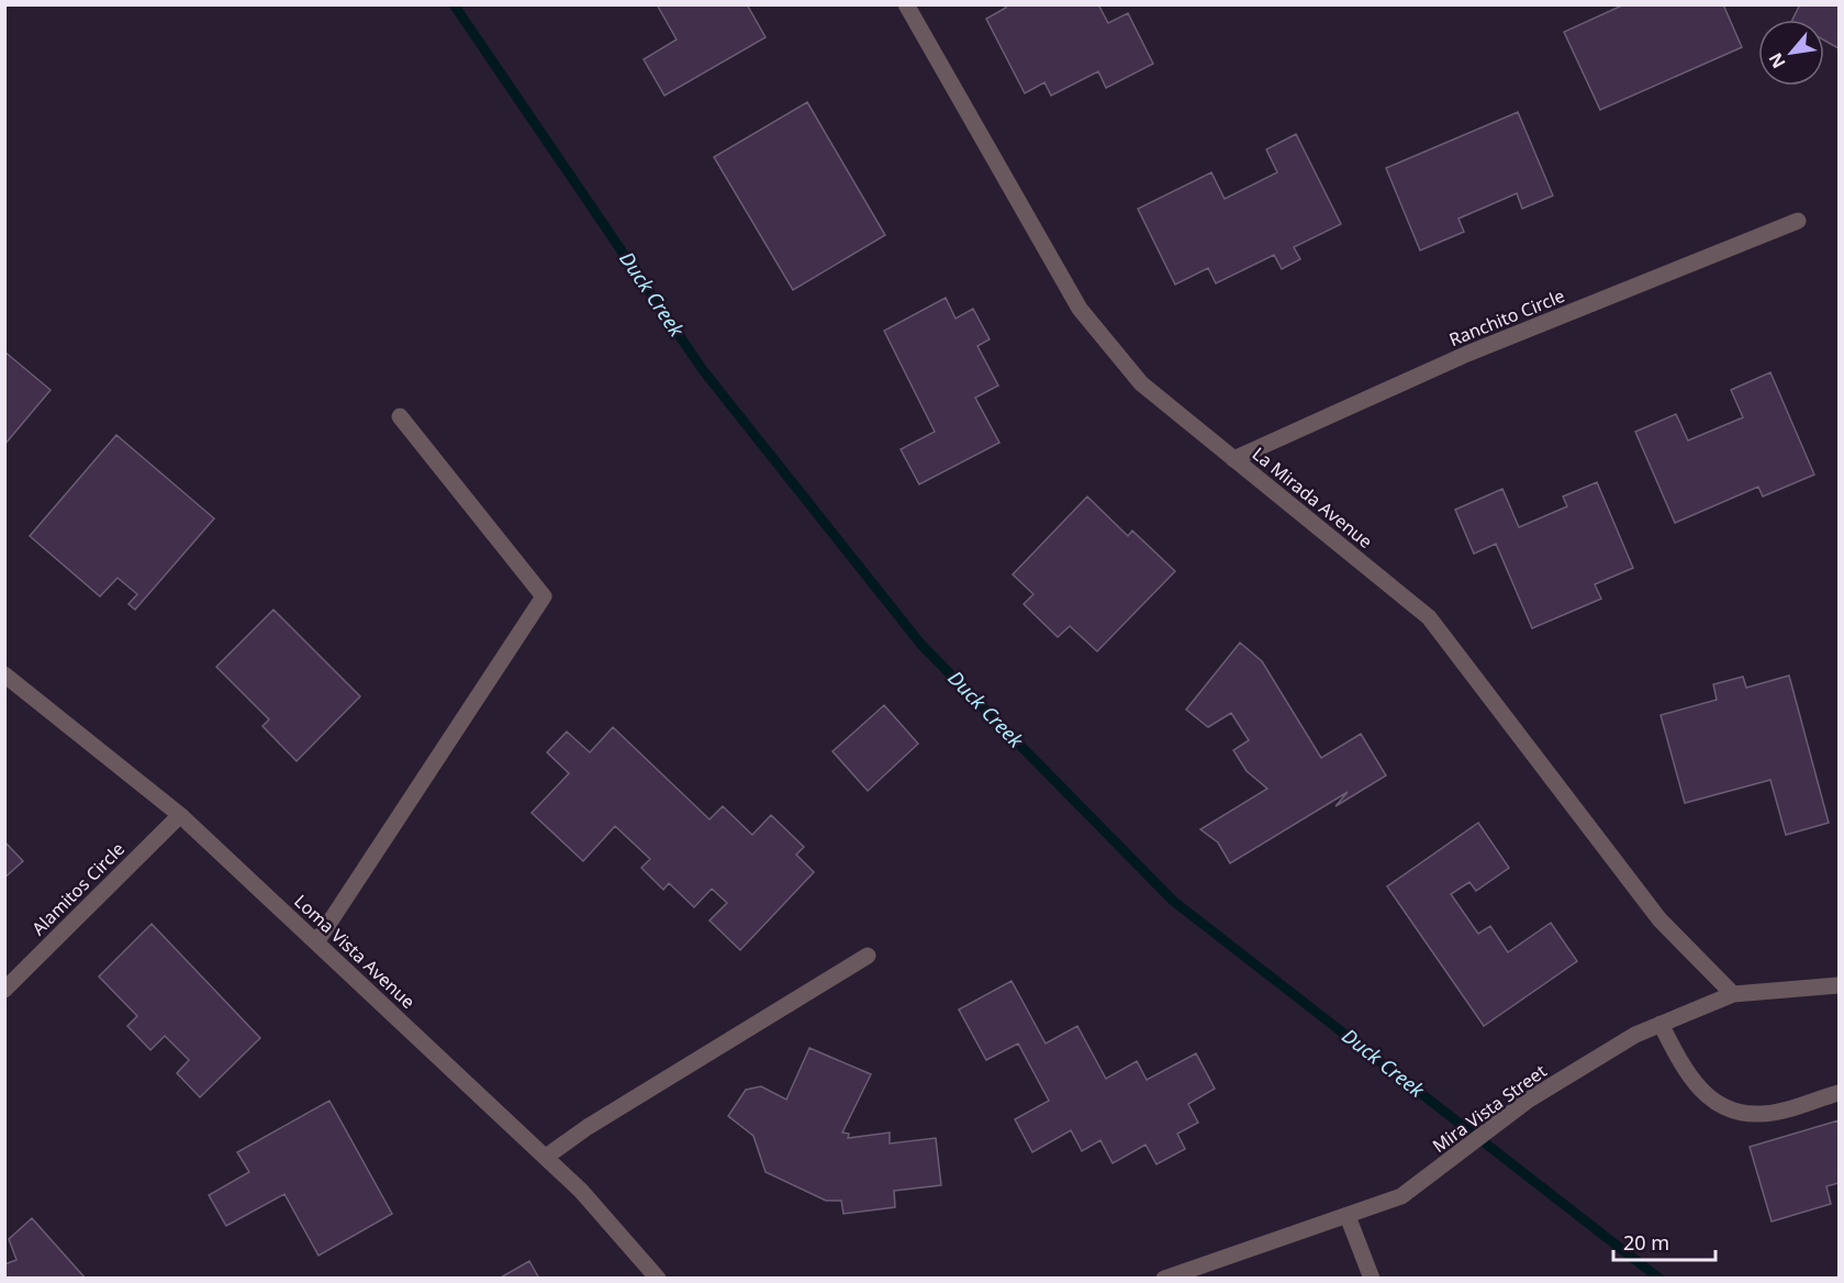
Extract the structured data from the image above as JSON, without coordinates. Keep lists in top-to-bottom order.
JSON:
{
  "streets": {
    "street": [
      "Ranchito Circle",
      "La Mirada Avenue",
      "Alamitos Circle",
      "Loma Vista Avenue",
      "Mira Vista Street"
    ]
  },
  "crossings": [
    ["Ranchito Circle", "La Mirada Avenue"],
    ["La Mirada Avenue", "Mira Vista Street"],
    ["Alamitos Circle", "Loma Vista Avenue"]
  ],
  "water": ["Duck Creek"],
  "scale_bar": "20 m",
  "north": "bottom left"
}
